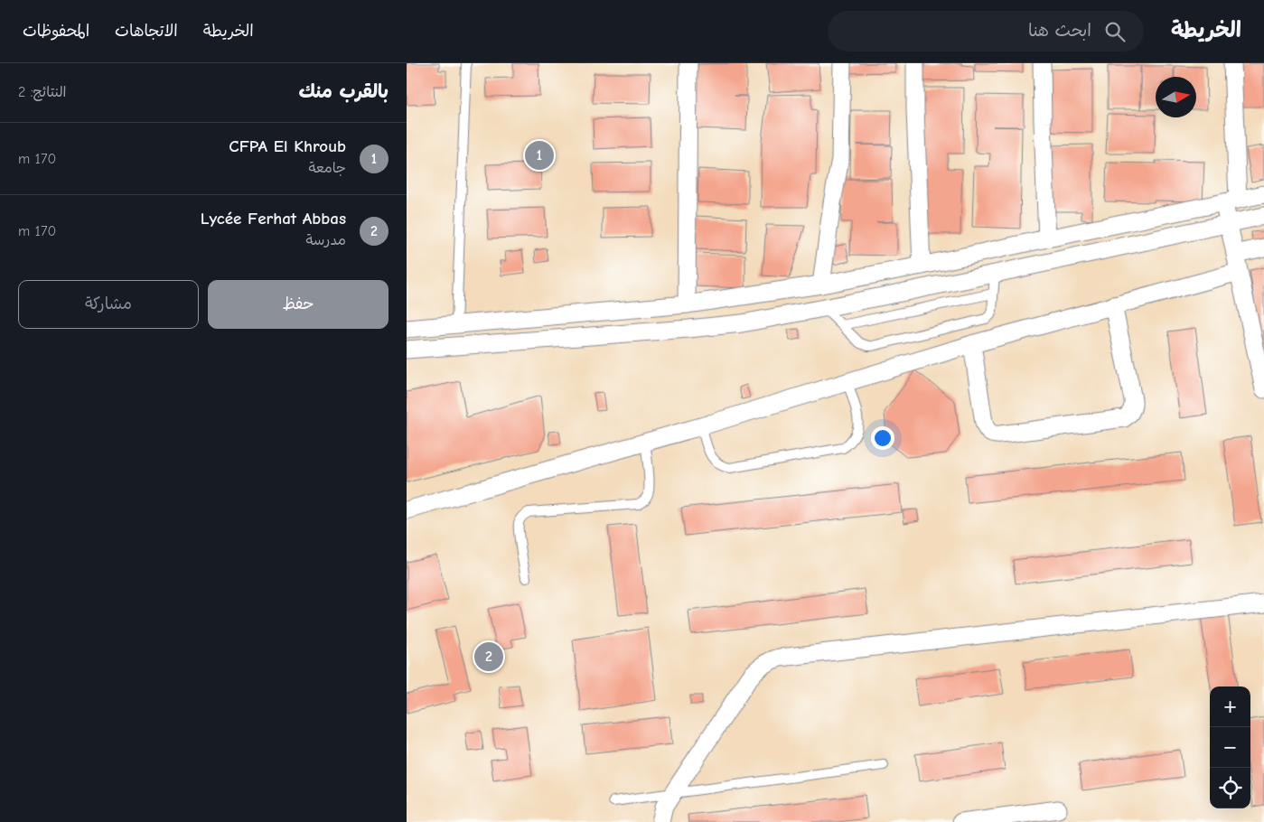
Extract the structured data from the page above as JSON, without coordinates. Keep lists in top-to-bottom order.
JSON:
{
  "north": "right",
  "page": {
    "header": "الخريطة",
    "search": "ابحث هنا",
    "nav": ["الخريطة", "الاتجاهات", "المحفوظات"],
    "heading": ["بالقرب منك", "النتائج: 2"],
    "list": [
      {
        "mark": "1",
        "name": "CFPA El Khroub",
        "note": "جامعة",
        "value": "170 m"
      },
      {
        "mark": "2",
        "name": "Lycée Ferhat Abbas",
        "note": "مدرسة",
        "value": "170 m"
      }
    ],
    "pins": ["1", "2"],
    "buttons": ["حفظ", "مشاركة"],
    "map_buttons": ["+", "−"]
  }
}
